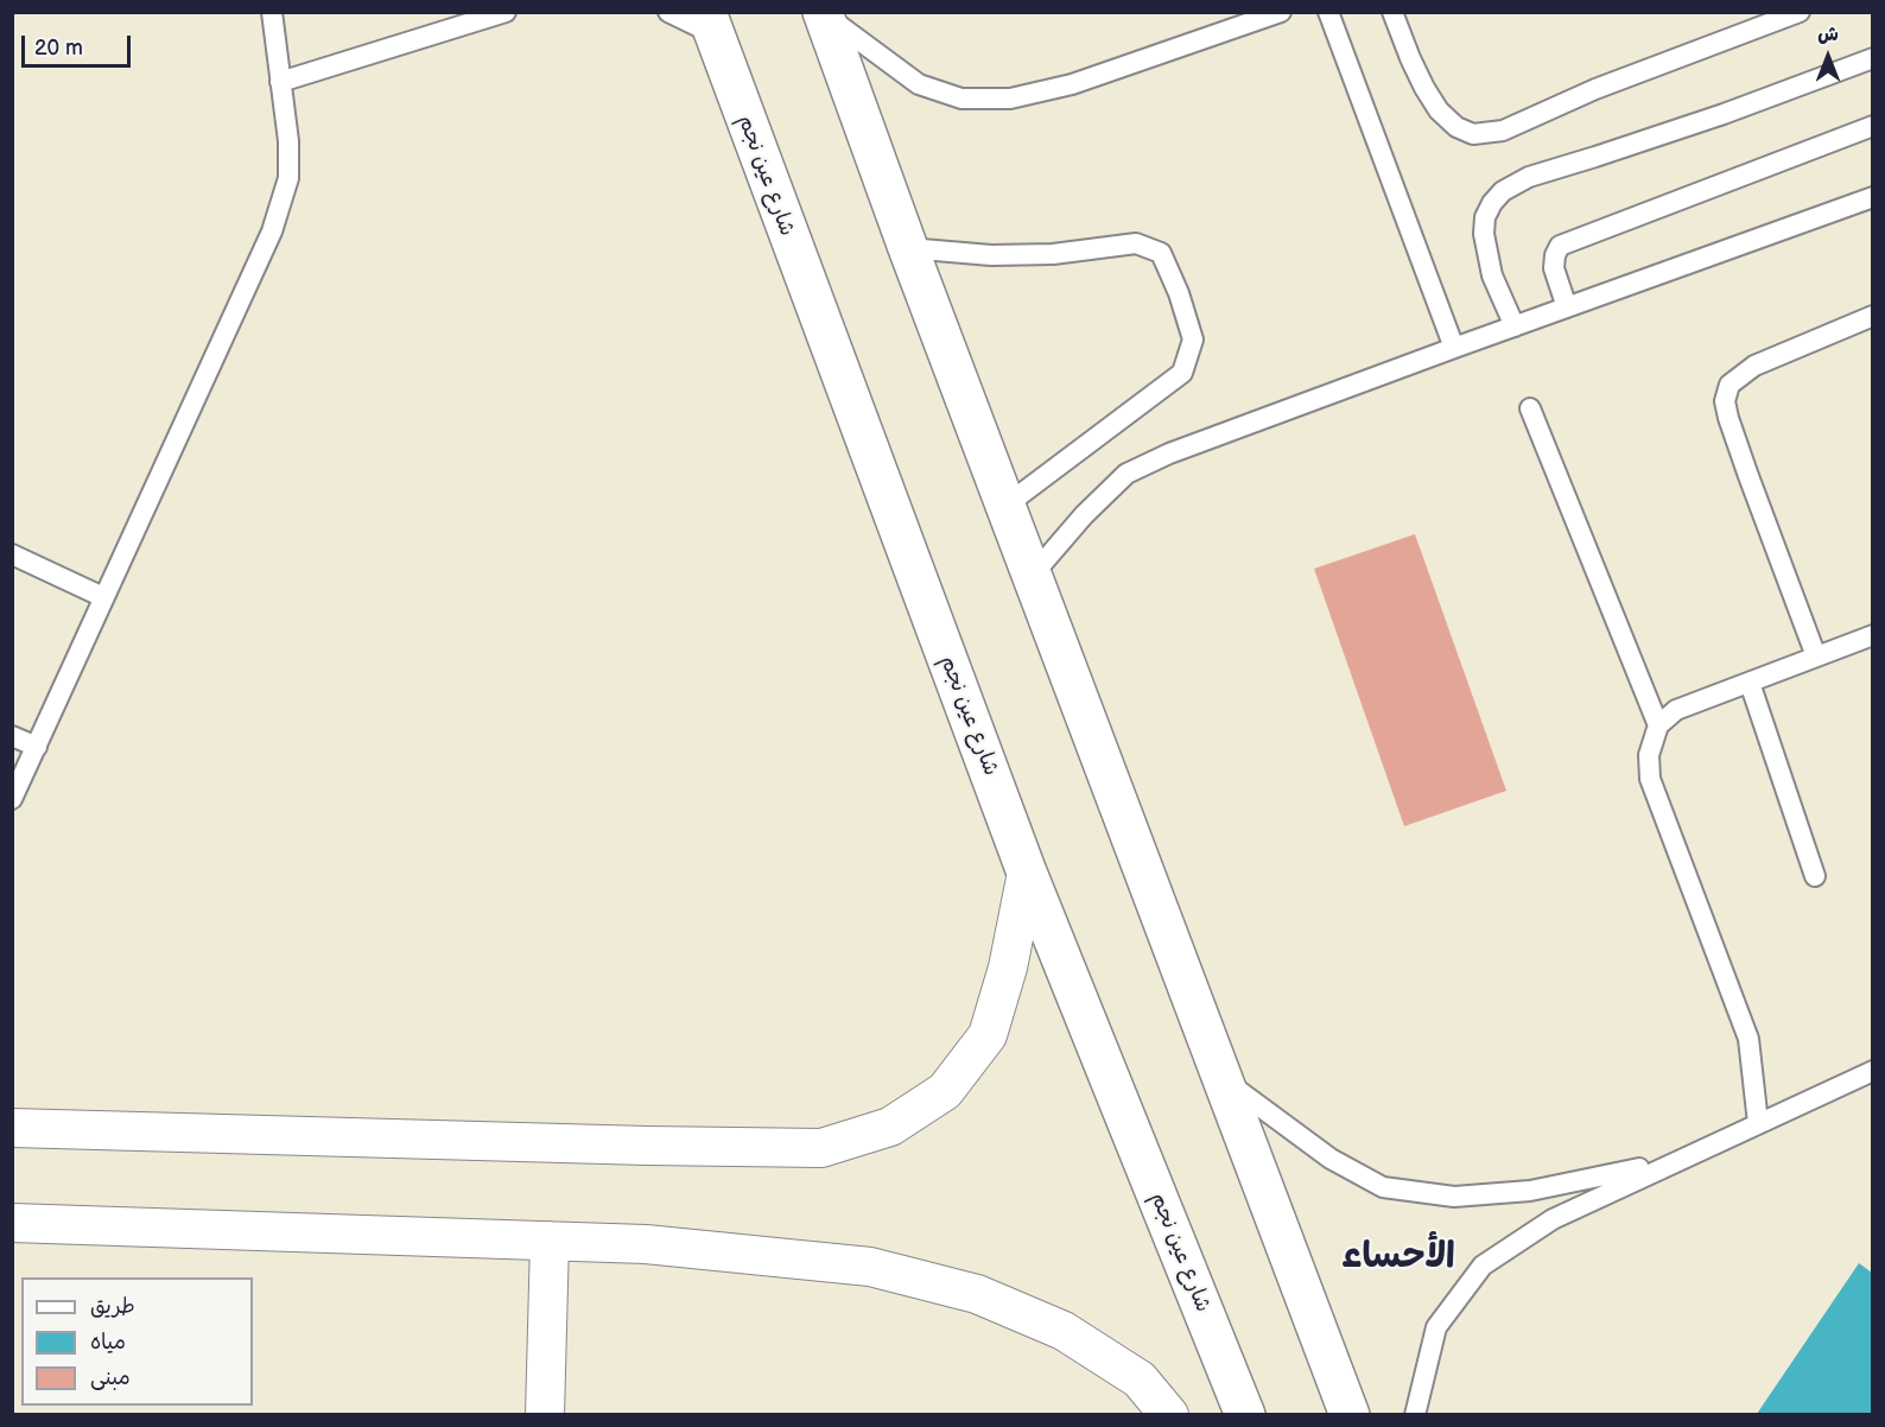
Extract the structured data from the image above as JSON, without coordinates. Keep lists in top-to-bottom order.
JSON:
{
  "streets": {
    "main road": ["شارع عين نجم"]
  },
  "districts": ["الأحساء"],
  "legend": ["طريق", "مياه", "مبنى"],
  "scale_bar": "20 m",
  "north": "top"
}
